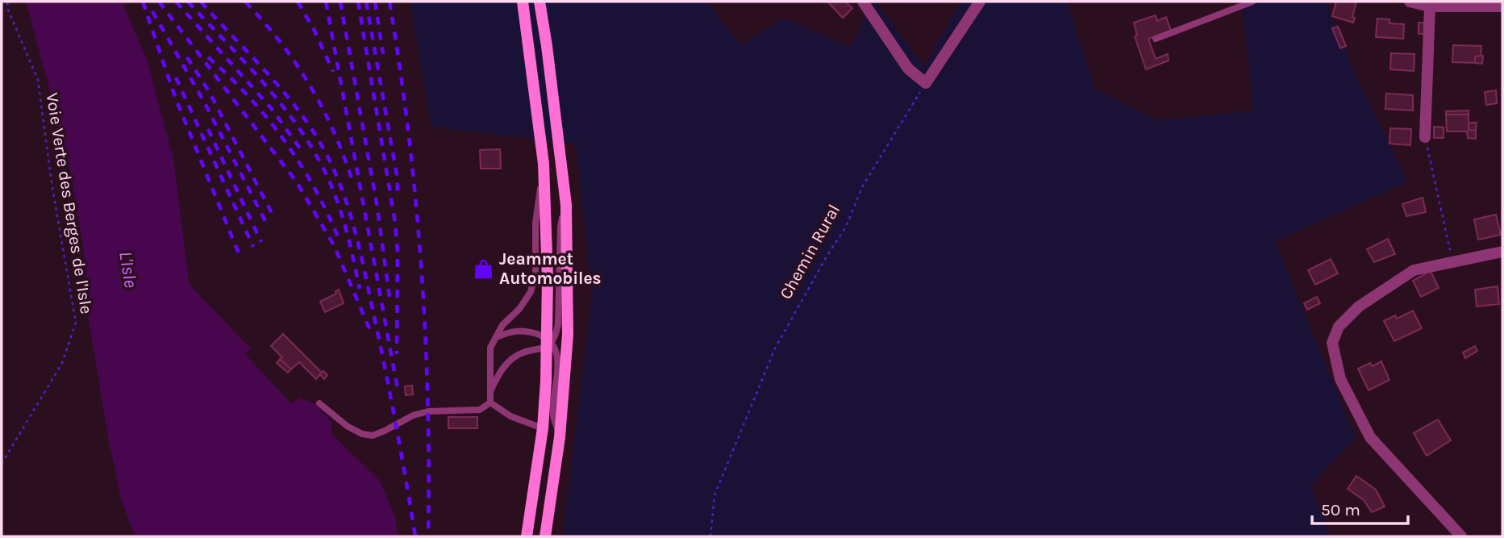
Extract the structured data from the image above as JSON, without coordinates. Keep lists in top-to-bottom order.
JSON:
{
  "streets": {
    "path": ["Voie Verte des Berges de l'Isle", "Chemin Rural"]
  },
  "water": ["L'Isle"],
  "places": {
    "shop": ["Jeammet Automobiles"]
  },
  "scale_bar": "50 m"
}
